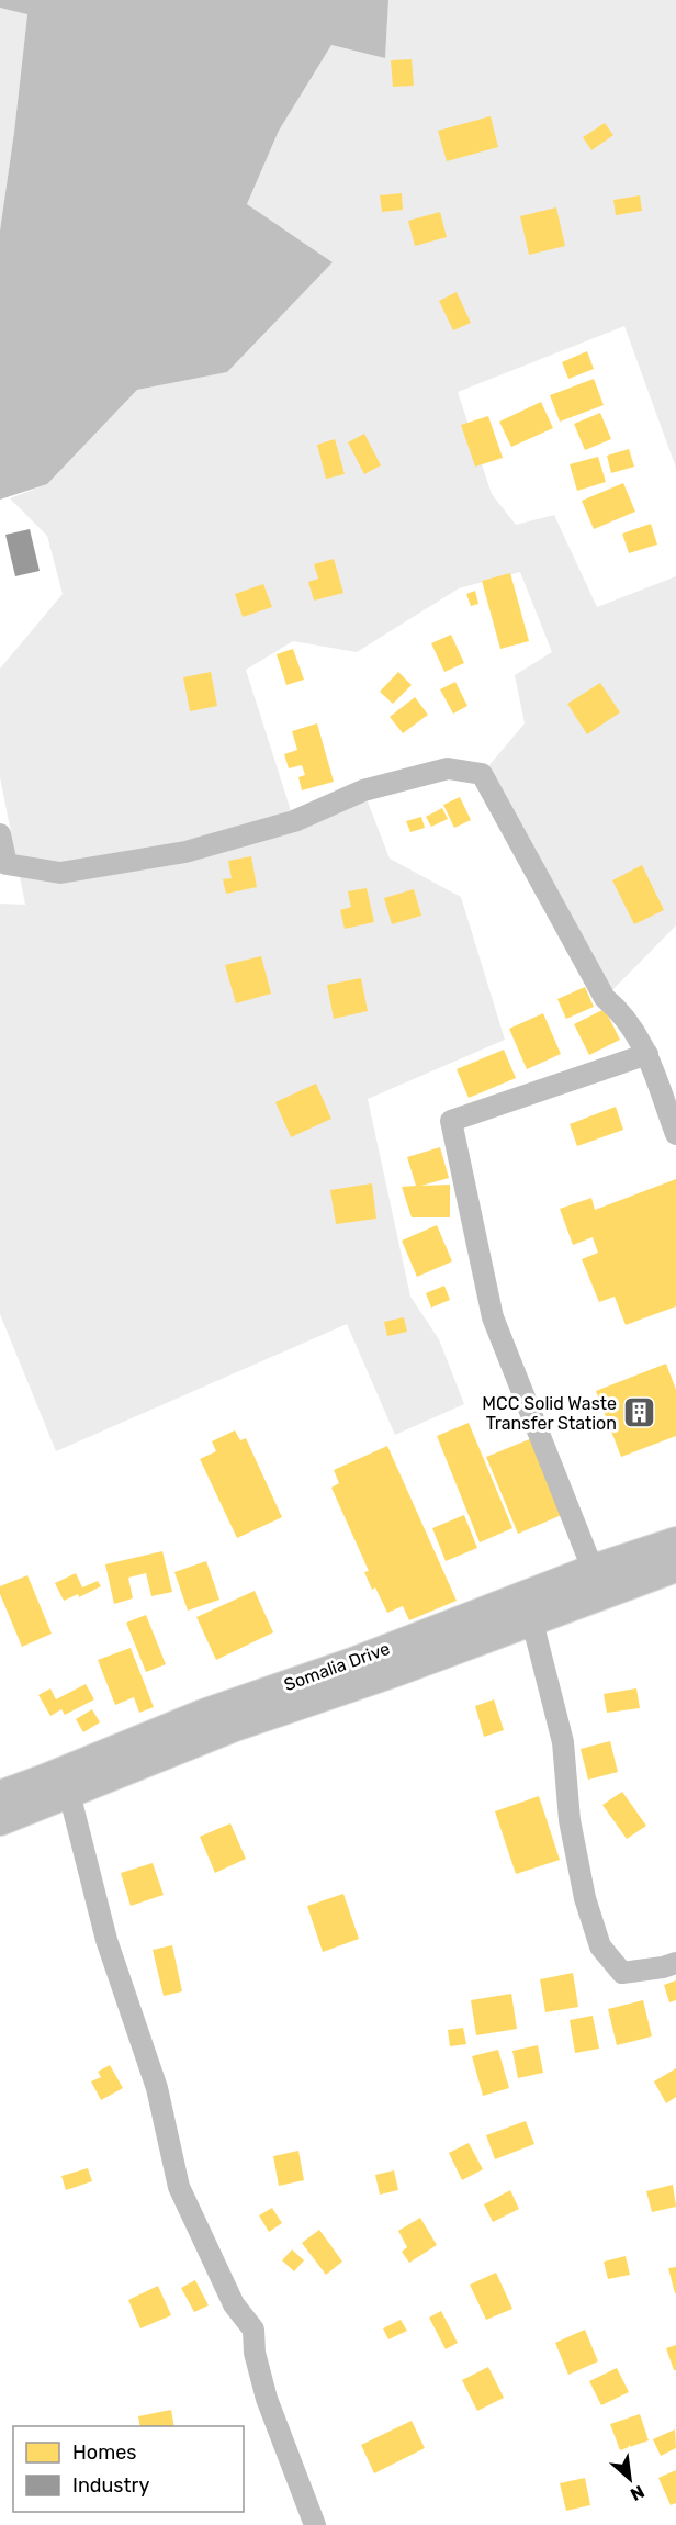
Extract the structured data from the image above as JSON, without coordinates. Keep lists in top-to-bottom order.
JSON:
{
  "streets": {
    "main road": ["Somalia Drive"]
  },
  "places": {
    "building": ["MCC Solid Waste Transfer Station"]
  },
  "legend": ["Homes", "Industry"],
  "north": "bottom right"
}
